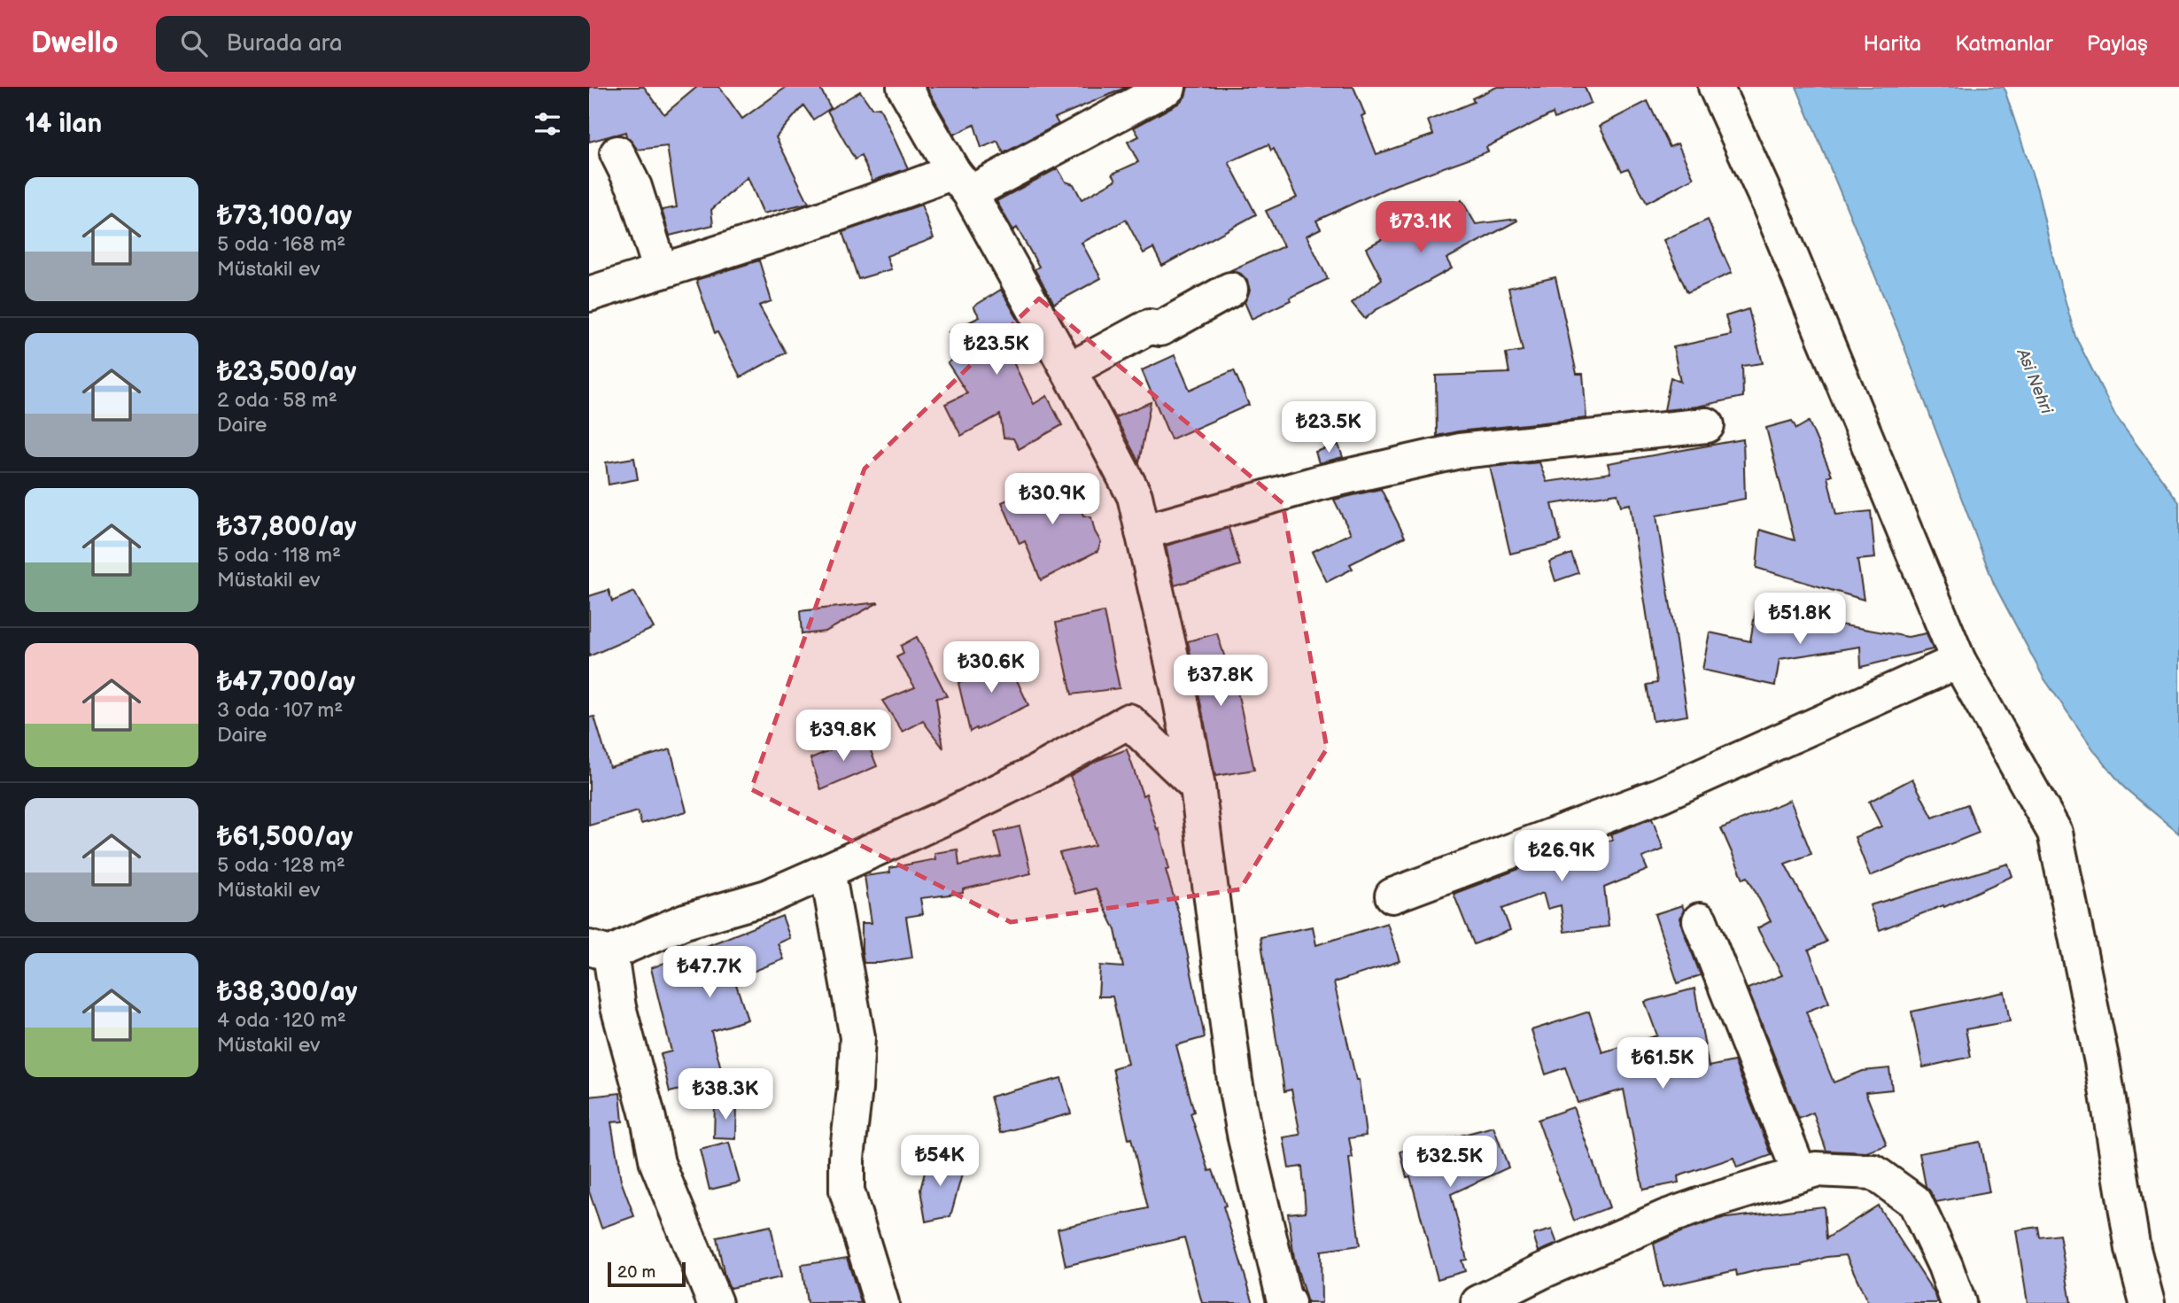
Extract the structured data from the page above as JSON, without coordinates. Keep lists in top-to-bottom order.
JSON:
{
  "water": ["Asi Nehri"],
  "scale_bar": "20 m",
  "page": {
    "header": "Dwello",
    "search": "Burada ara",
    "nav": ["Harita", "Katmanlar", "Paylaş"],
    "heading": "14 ilan",
    "list": [
      {
        "name": "₺73,100/ay",
        "note": "5 oda · 168 m² · Müstakil ev"
      },
      {
        "name": "₺23,500/ay",
        "note": "2 oda · 58 m² · Daire"
      },
      {
        "name": "₺37,800/ay",
        "note": "5 oda · 118 m² · Müstakil ev"
      },
      {
        "name": "₺47,700/ay",
        "note": "3 oda · 107 m² · Daire"
      },
      {
        "name": "₺61,500/ay",
        "note": "5 oda · 128 m² · Müstakil ev"
      },
      {
        "name": "₺38,300/ay",
        "note": "4 oda · 120 m² · Müstakil ev"
      }
    ],
    "price": [
      "₺73.1K",
      "₺23.5K",
      "₺23.5K",
      "₺30.9K",
      "₺51.8K",
      "₺30.6K",
      "₺37.8K",
      "₺39.8K",
      "₺26.9K",
      "₺47.7K",
      "₺61.5K",
      "₺38.3K",
      "₺54K",
      "₺32.5K"
    ],
    "scale": "20 m"
  }
}
